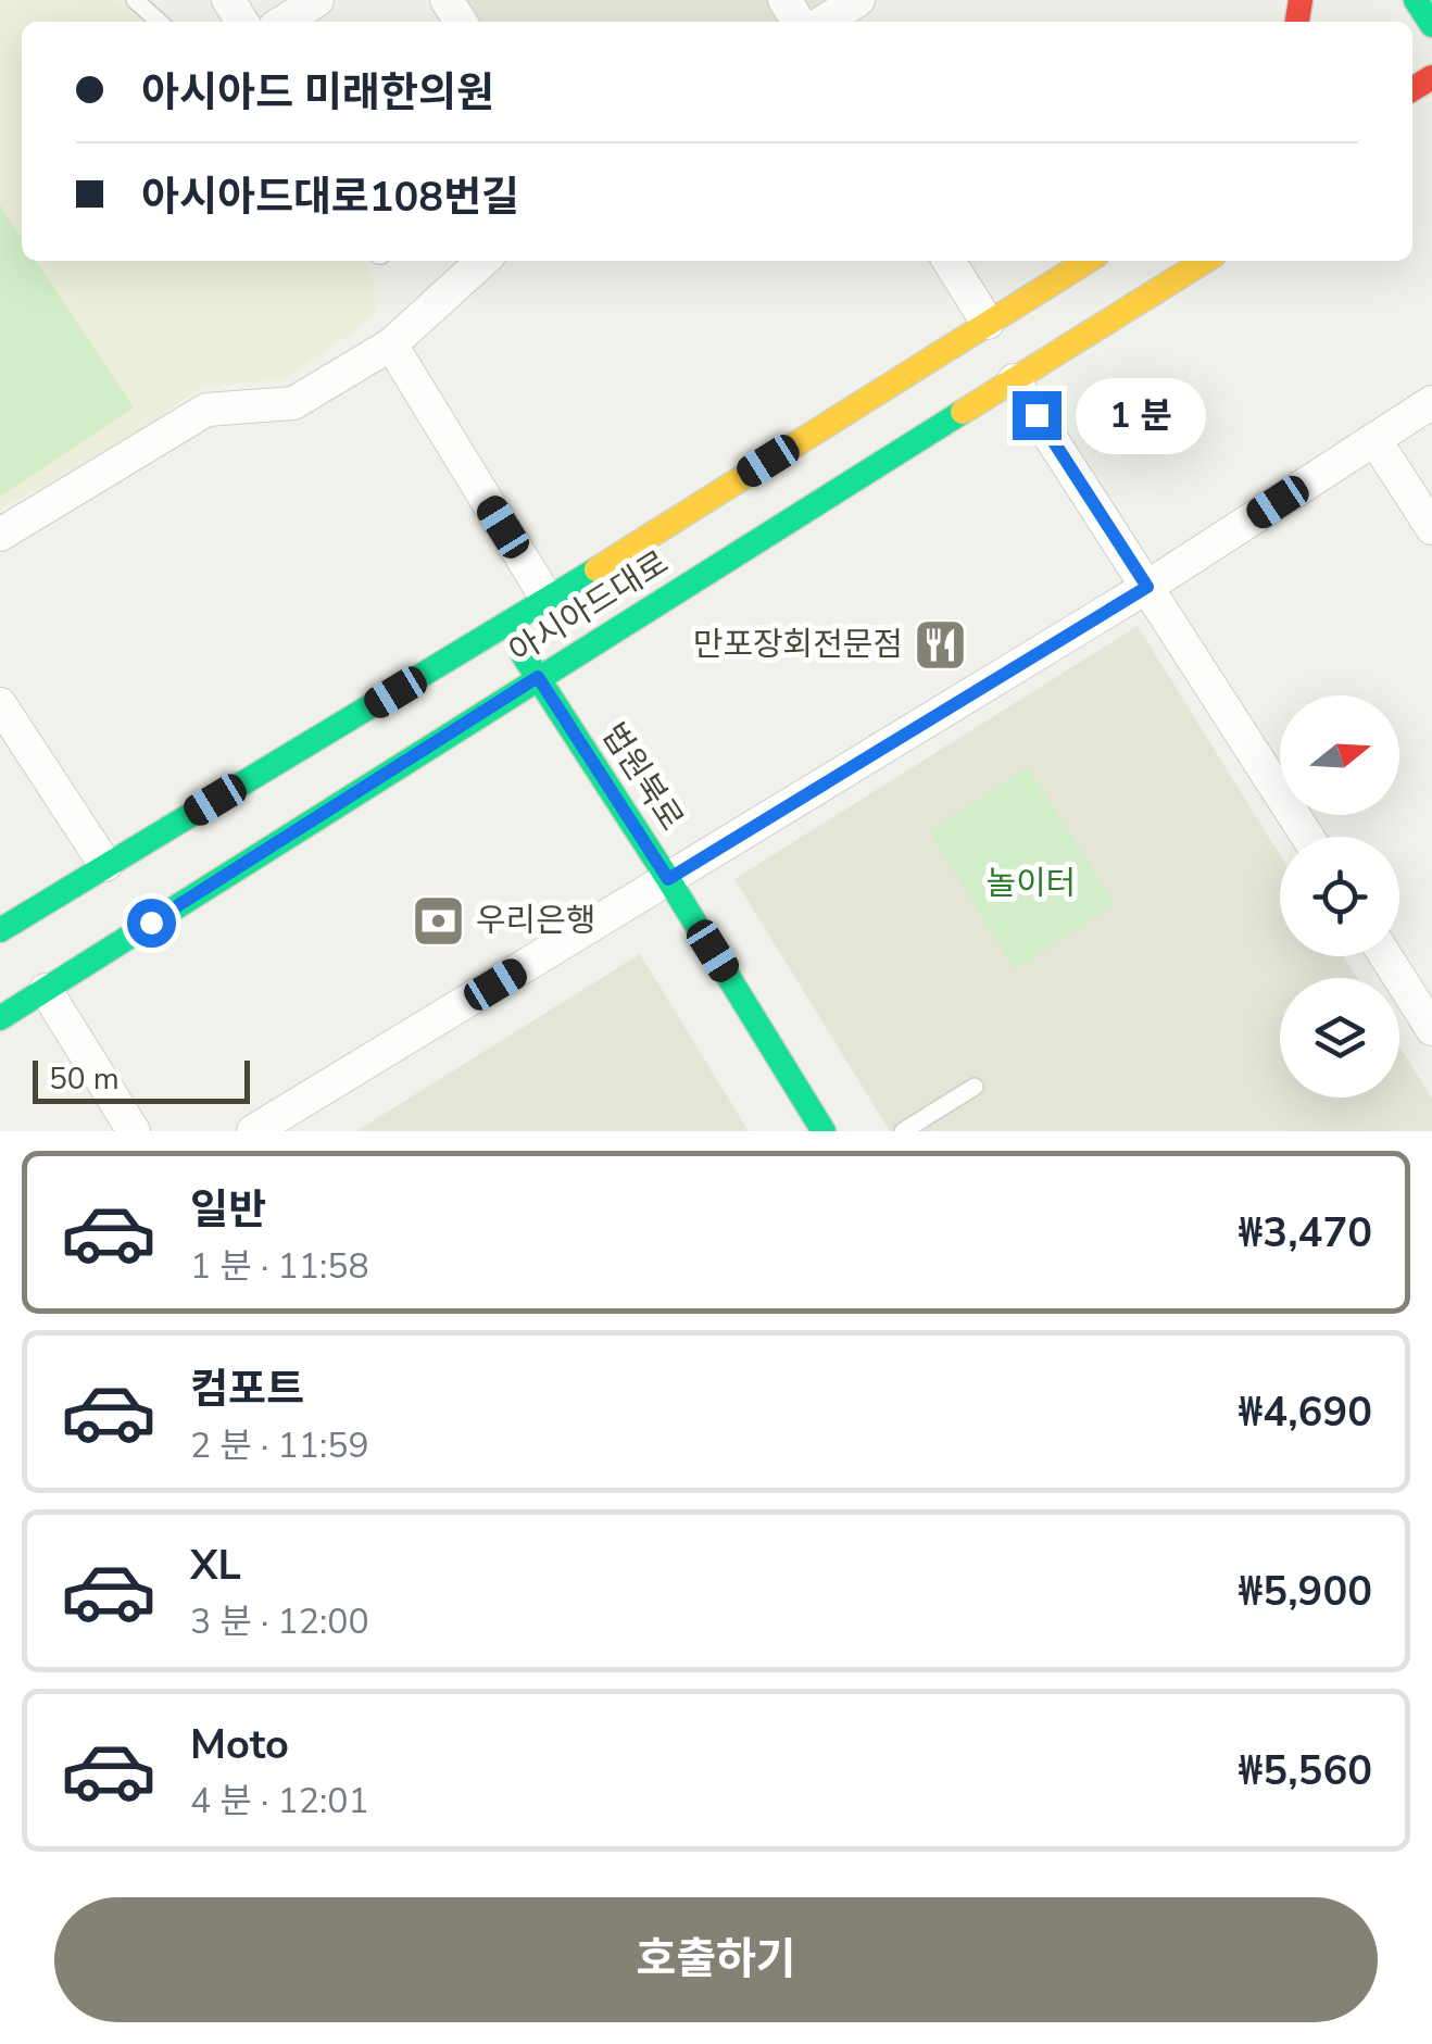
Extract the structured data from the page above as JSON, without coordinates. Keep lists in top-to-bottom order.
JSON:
{
  "streets": {
    "main road": ["아시아드대로", "법원북로"]
  },
  "crossings": [
    ["아시아드대로", "법원북로"]
  ],
  "parks": ["놀이터"],
  "places": {
    "restaurant": ["만포장회전문점"],
    "bank": ["우리은행"]
  },
  "scale_bar": "50 m",
  "north": "right",
  "page": {
    "banner": ["아시아드 미래한의원", "아시아드대로108번길"],
    "bubble": "1 분",
    "scale": "50 m",
    "list": [
      {
        "name": "일반",
        "note": "1 분 · 11:58",
        "value": "₩3,470"
      },
      {
        "name": "컴포트",
        "note": "2 분 · 11:59",
        "value": "₩4,690"
      },
      {
        "name": "XL",
        "note": "3 분 · 12:00",
        "value": "₩5,900"
      },
      {
        "name": "Moto",
        "note": "4 분 · 12:01",
        "value": "₩5,560"
      }
    ],
    "buttons": "호출하기"
  }
}
